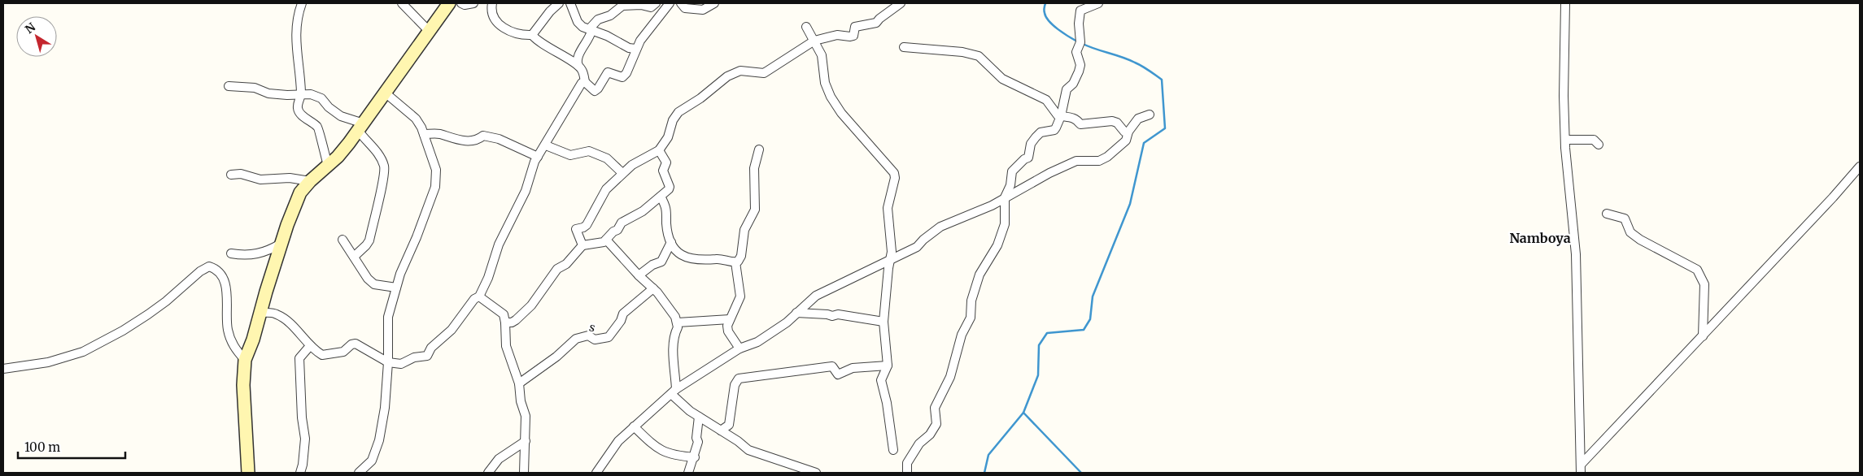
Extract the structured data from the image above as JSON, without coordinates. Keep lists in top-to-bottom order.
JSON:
{
  "streets": {
    "street": ["s"]
  },
  "districts": ["Namboya"],
  "scale_bar": "100 m",
  "north": "top left"
}
